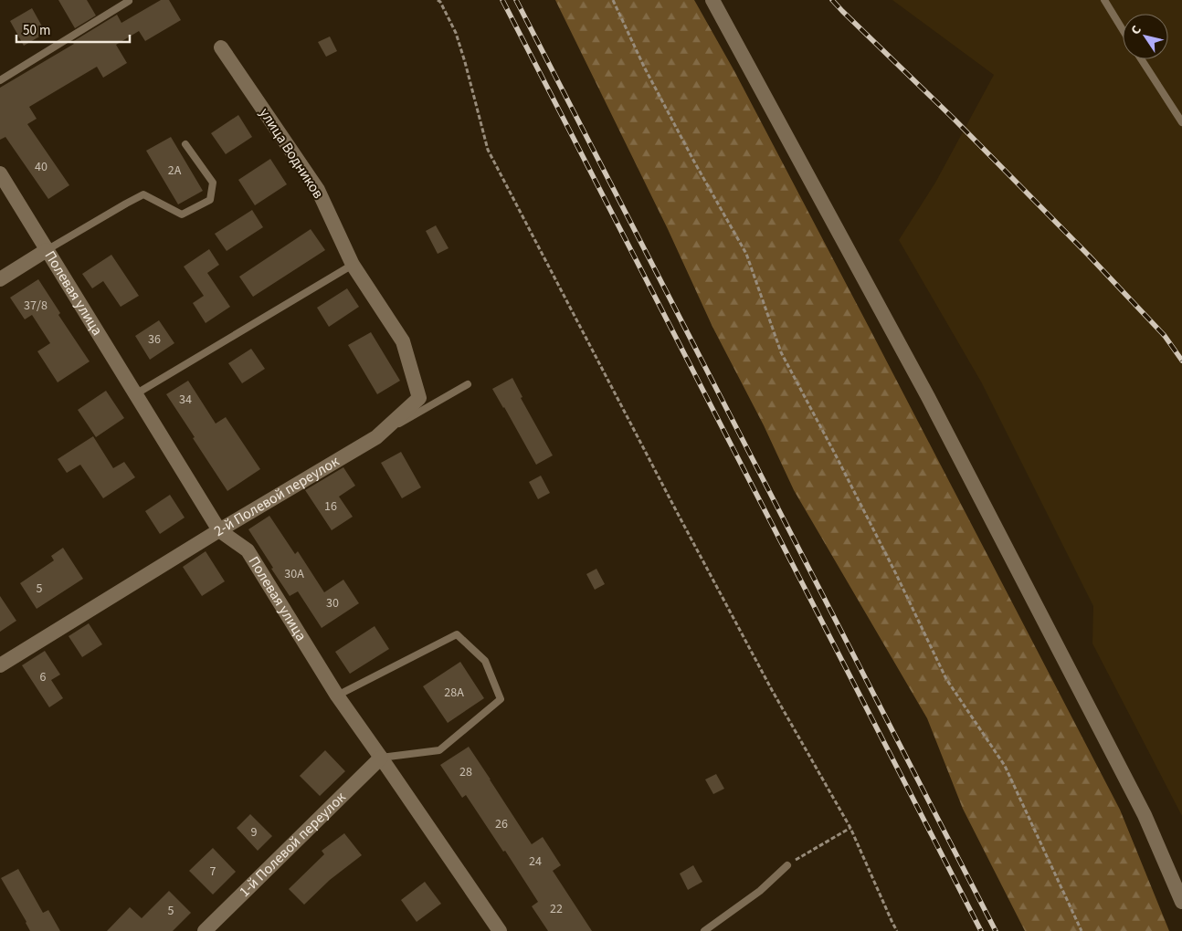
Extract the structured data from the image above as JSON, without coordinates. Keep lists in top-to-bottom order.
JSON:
{
  "streets": {
    "street": [
      "улица Водников",
      "Полевая улица",
      "2-й Полевой переулок",
      "1-й Полевой переулок"
    ]
  },
  "crossings": [
    ["улица Водников", "2-й Полевой переулок"],
    ["Полевая улица", "2-й Полевой переулок"],
    ["Полевая улица", "1-й Полевой переулок"]
  ],
  "house_numbers": [
    "40",
    "2А",
    "37/8",
    "36",
    "34",
    "16",
    "30А",
    "5",
    "30",
    "6",
    "28А",
    "28",
    "26",
    "9",
    "24",
    "7",
    "22",
    "5"
  ],
  "scale_bar": "50 m",
  "north": "top left"
}
